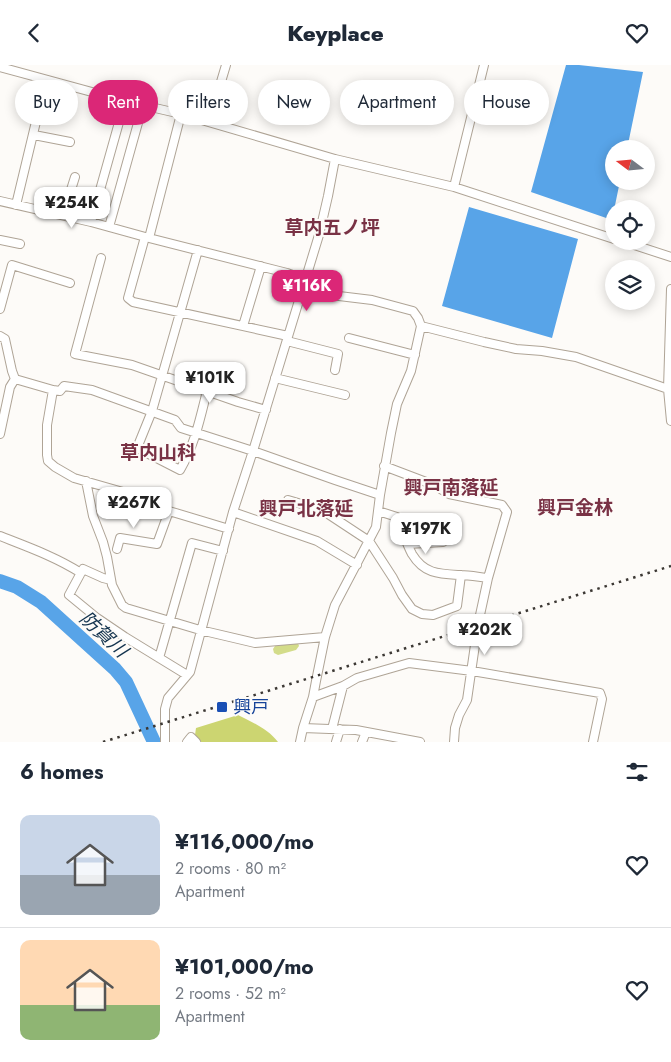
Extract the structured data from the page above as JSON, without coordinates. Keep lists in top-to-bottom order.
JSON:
{
  "districts": [
    "草内五ノ坪",
    "草内山科",
    "興戸南落延",
    "興戸金林",
    "興戸北落延"
  ],
  "water": ["防賀川"],
  "places": {
    "transit": ["興戸"]
  },
  "north": "left",
  "page": {
    "header": "Keyplace",
    "chip": [
      "Buy",
      "Rent",
      "Filters",
      "New",
      "Apartment",
      "House"
    ],
    "price": [
      "¥254K",
      "¥116K",
      "¥101K",
      "¥267K",
      "¥197K",
      "¥202K"
    ],
    "heading": "6 homes",
    "list": [
      {
        "name": "¥116,000/mo",
        "note": "2 rooms · 80 m² · Apartment"
      },
      {
        "name": "¥101,000/mo",
        "note": "2 rooms · 52 m² · Apartment"
      }
    ]
  }
}
